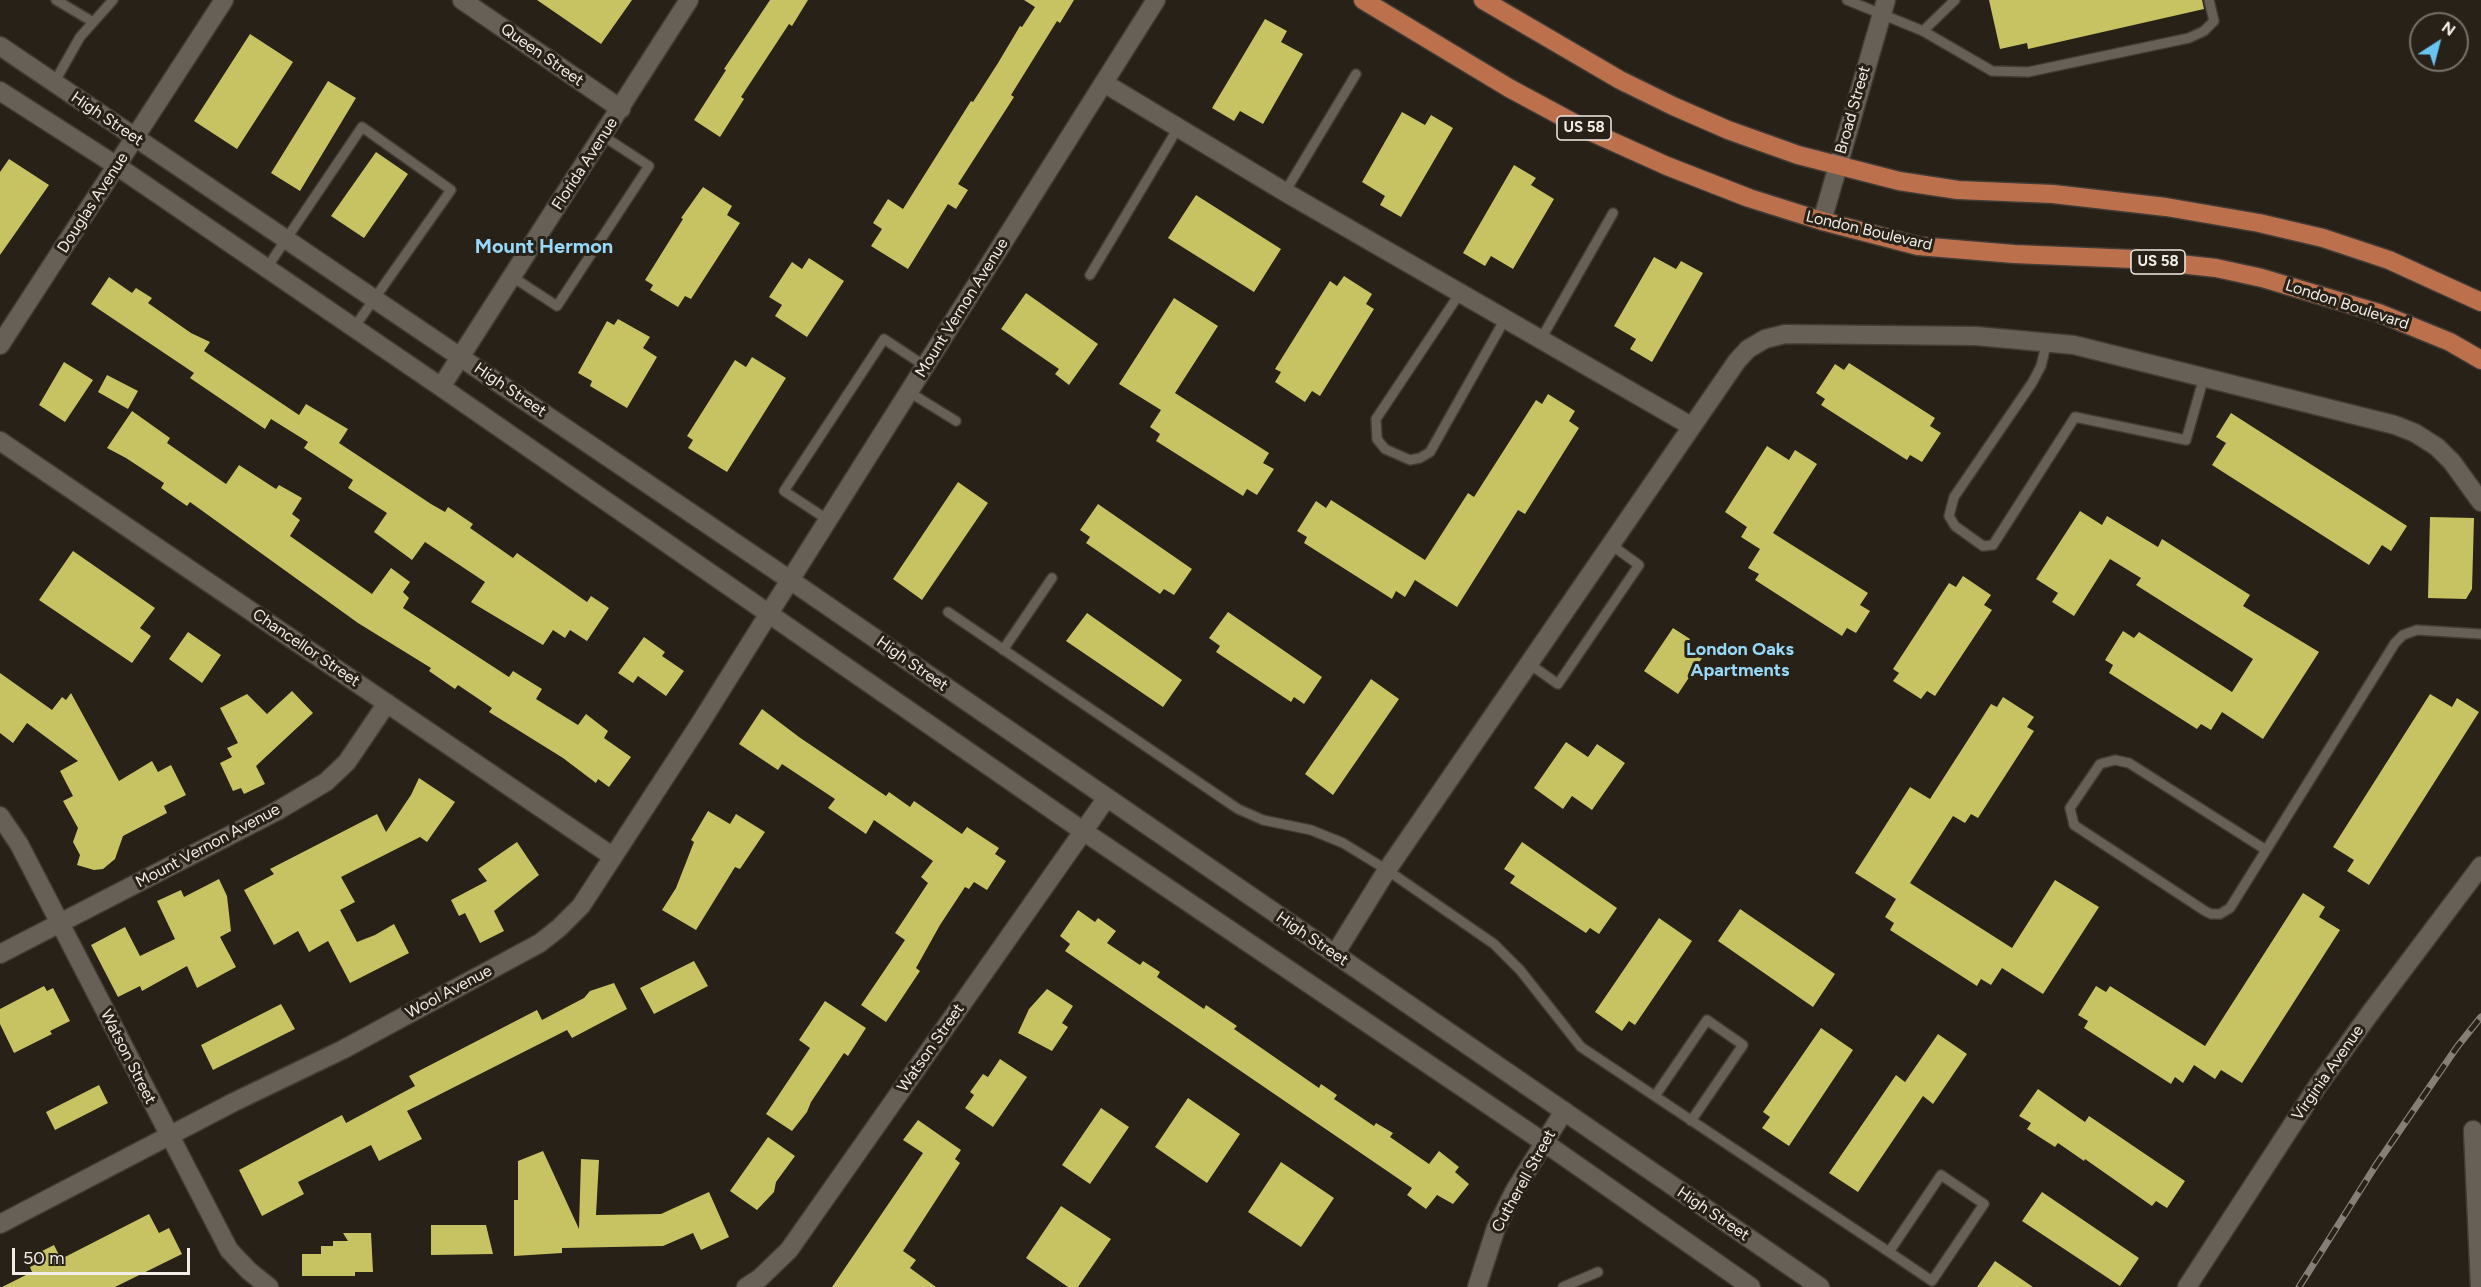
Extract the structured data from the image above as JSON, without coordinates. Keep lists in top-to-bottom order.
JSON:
{
  "streets": {
    "main road": ["US 58", "London Boulevard"],
    "street": [
      "Queen Street",
      "Broad Street",
      "High Street",
      "Florida Avenue",
      "Douglas Avenue",
      "Mount Vernon Avenue",
      "Chancellor Street",
      "Wool Avenue",
      "Watson Street",
      "Virginia Avenue",
      "Cutherell Street"
    ]
  },
  "crossings": [
    ["Queen Street", "Florida Avenue"],
    ["Broad Street", "London Boulevard"],
    ["High Street", "Florida Avenue"],
    ["High Street", "Douglas Avenue"],
    ["High Street", "Mount Vernon Avenue"],
    ["High Street", "Wool Avenue"],
    ["High Street", "Watson Street"],
    ["High Street", "Cutherell Street"],
    ["Mount Vernon Avenue", "Chancellor Street"],
    ["Mount Vernon Avenue", "Wool Avenue"],
    ["Mount Vernon Avenue", "Watson Street"],
    ["Chancellor Street", "Wool Avenue"],
    ["Wool Avenue", "Watson Street"]
  ],
  "districts": ["Mount Hermon", "London Oaks Apartments"],
  "scale_bar": "50 m",
  "north": "top right"
}
